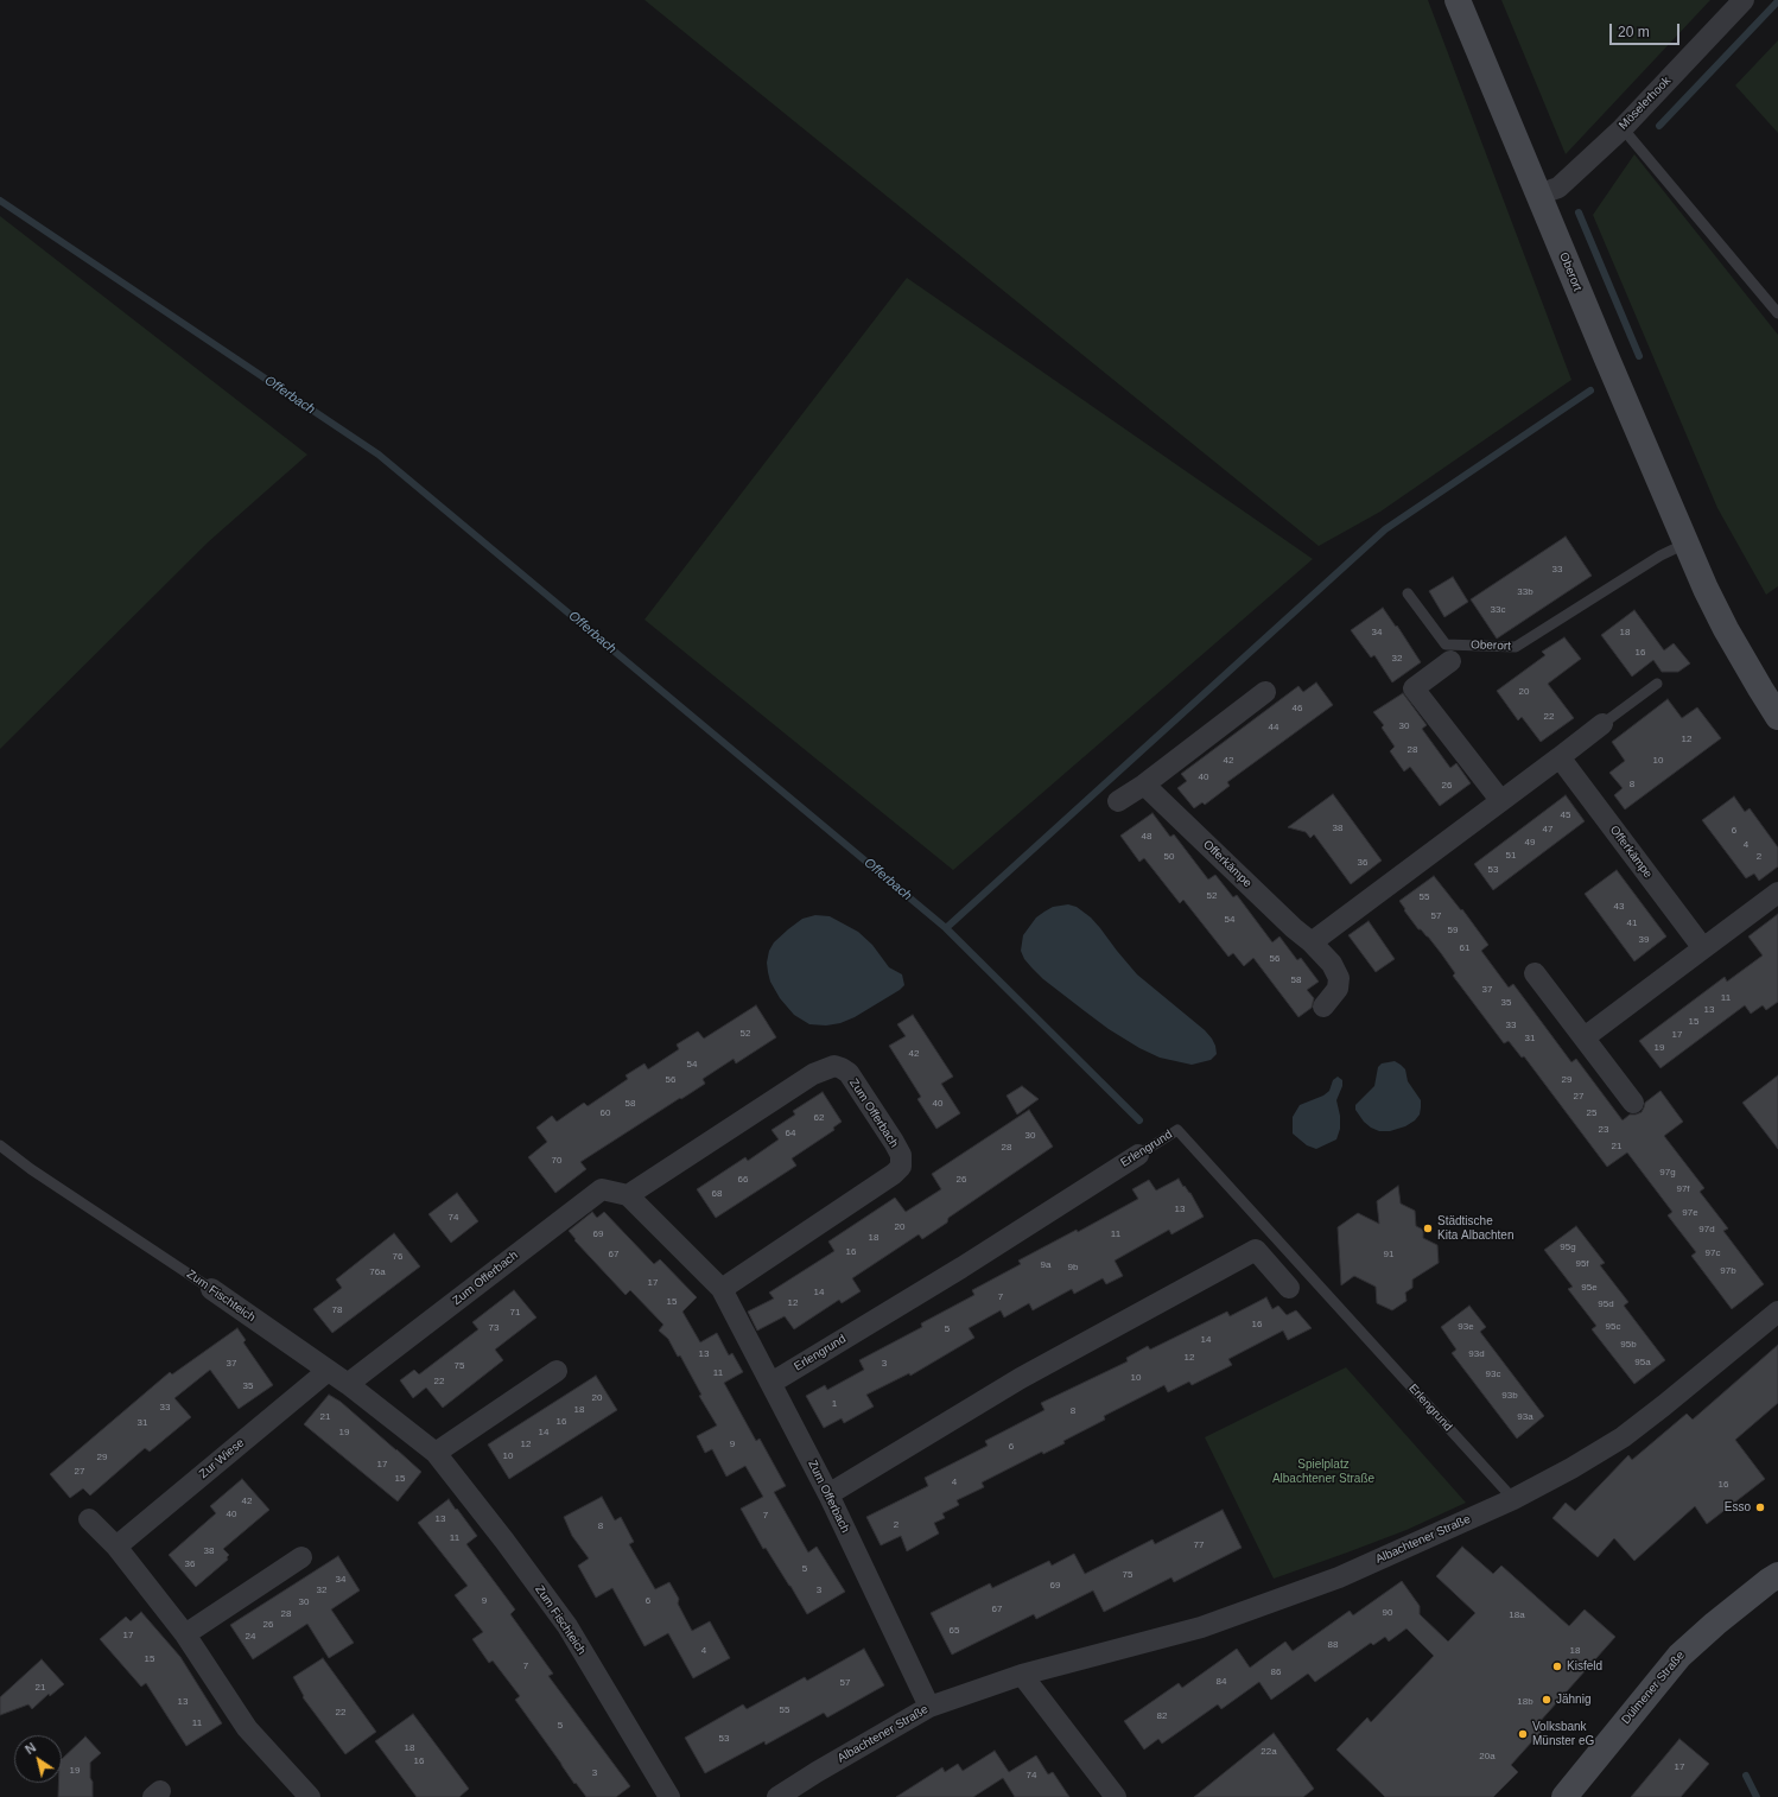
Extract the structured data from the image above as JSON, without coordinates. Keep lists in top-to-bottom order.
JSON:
{
  "streets": {
    "main road": ["Oberort", "Dülmener Straße"],
    "street": [
      "Möselerhook",
      "Offerkämpe",
      "Zum Offerbach",
      "Erlengrund",
      "Zum Fischteich",
      "Zur Wiese",
      "Albachtener Straße"
    ]
  },
  "crossings": [
    ["Möselerhook", "Oberort"],
    ["Zum Offerbach", "Erlengrund"],
    ["Zum Offerbach", "Zum Fischteich"],
    ["Zum Offerbach", "Albachtener Straße"],
    ["Erlengrund", "Albachtener Straße"],
    ["Zum Fischteich", "Zur Wiese"]
  ],
  "water": ["Offerbach"],
  "parks": ["Spielplatz Albachtener Straße"],
  "places": [
    "Städtische Kita Albachten",
    "Esso",
    "Kisfeld",
    "Jähnig",
    "Volksbank Münster eG"
  ],
  "house_numbers": [
    "33",
    "33b",
    "33c",
    "34",
    "18",
    "16",
    "32",
    "20",
    "46",
    "22",
    "30",
    "44",
    "12",
    "28",
    "42",
    "10",
    "40",
    "8",
    "26",
    "45",
    "38",
    "47",
    "6",
    "48",
    "49",
    "4",
    "51",
    "50",
    "2",
    "36",
    "53",
    "52",
    "55",
    "43",
    "57",
    "54",
    "41",
    "59",
    "39",
    "61",
    "56",
    "58",
    "37",
    "11",
    "35",
    "13",
    "15",
    "33",
    "52",
    "17",
    "31",
    "19",
    "42",
    "54",
    "56",
    "29",
    "27",
    "58",
    "40",
    "60",
    "25",
    "62",
    "23",
    "64",
    "30",
    "21",
    "28",
    "70",
    "97g",
    "66",
    "26",
    "97f",
    "68",
    "13",
    "97e",
    "74",
    "20",
    "97d",
    "69",
    "11",
    "18",
    "95g",
    "16",
    "97c",
    "67",
    "91",
    "76",
    "95f",
    "9a",
    "9b",
    "97b",
    "76a",
    "17",
    "95e",
    "14",
    "7",
    "15",
    "12",
    "95d",
    "78",
    "71",
    "16",
    "93e",
    "95c",
    "73",
    "5",
    "14",
    "95b",
    "13",
    "93d",
    "12",
    "95a",
    "37",
    "3",
    "75",
    "11",
    "93c",
    "10",
    "22",
    "35",
    "93b",
    "20",
    "1",
    "33",
    "18",
    "8",
    "21",
    "93a",
    "16",
    "31",
    "19",
    "14",
    "12",
    "9",
    "6",
    "10",
    "29",
    "17",
    "27",
    "15",
    "4",
    "16",
    "42",
    "40",
    "7",
    "13",
    "2",
    "8",
    "11",
    "77",
    "38",
    "36",
    "5",
    "75",
    "34",
    "69",
    "32",
    "3",
    "9",
    "6",
    "30",
    "67",
    "90",
    "28",
    "18a",
    "26",
    "65",
    "17",
    "24",
    "88",
    "4",
    "18",
    "15",
    "7",
    "86",
    "84",
    "57",
    "21",
    "13",
    "18b",
    "55",
    "22",
    "82",
    "11",
    "5",
    "53",
    "18",
    "22a",
    "20a",
    "16",
    "17",
    "19",
    "3",
    "74"
  ],
  "scale_bar": "20 m",
  "north": "top left"
}
